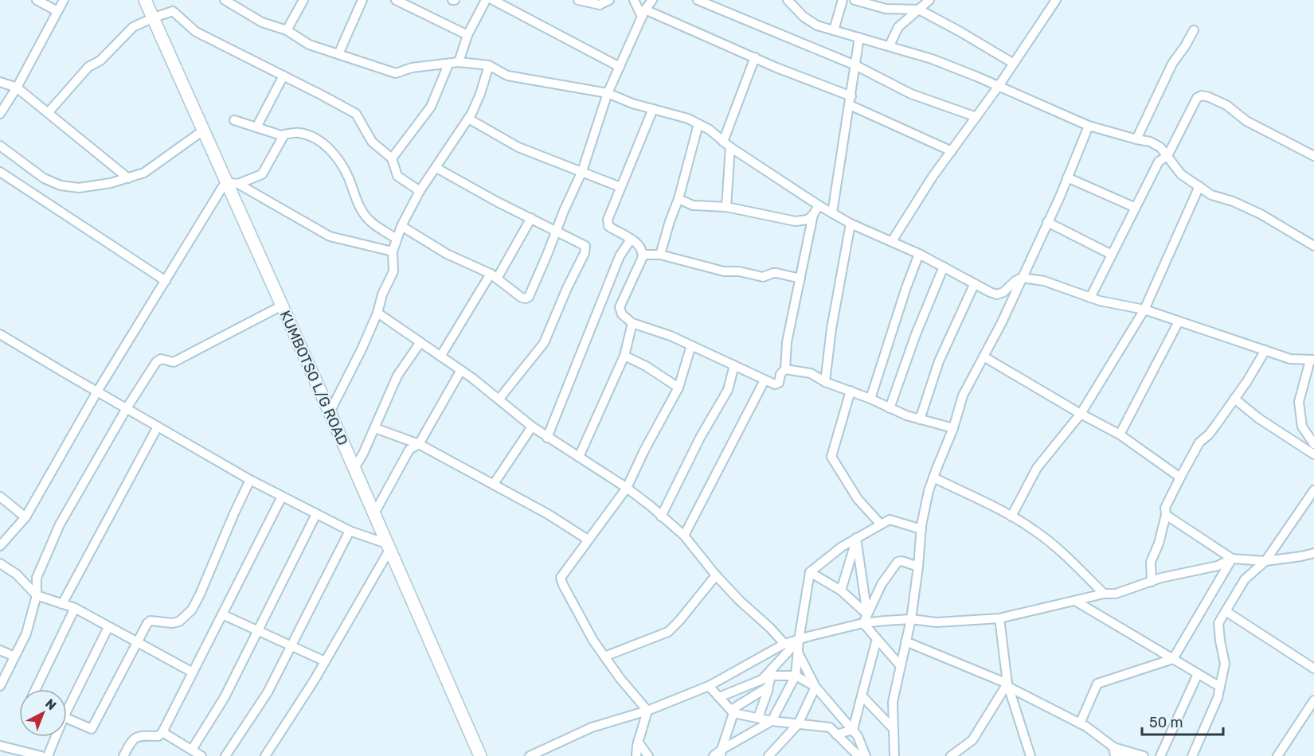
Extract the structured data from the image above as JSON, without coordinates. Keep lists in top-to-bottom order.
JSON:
{
  "streets": {
    "main road": ["KUMBOTSO L/G ROAD"]
  },
  "scale_bar": "50 m",
  "north": "top right"
}
